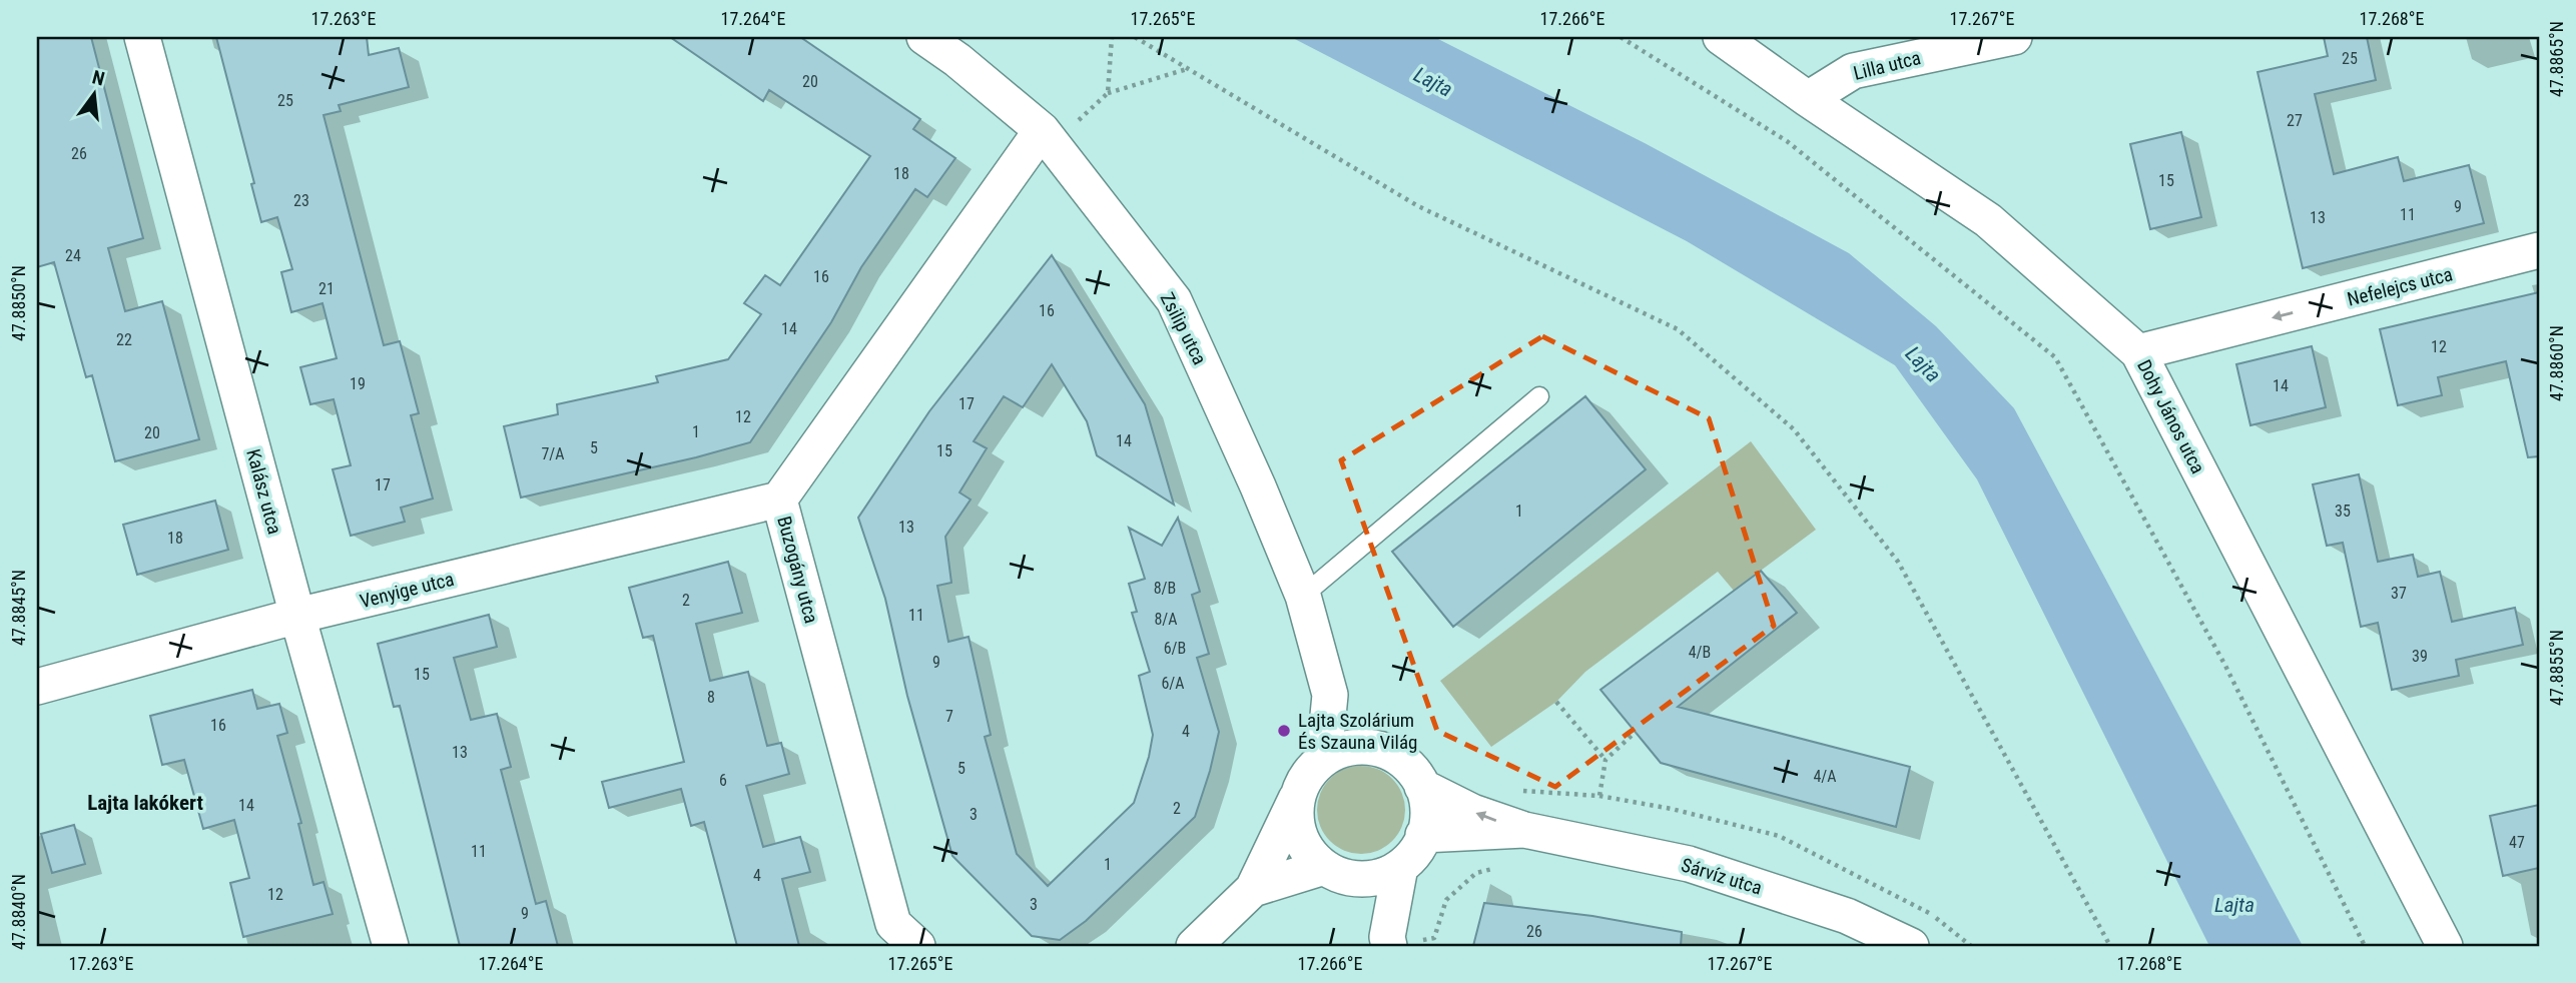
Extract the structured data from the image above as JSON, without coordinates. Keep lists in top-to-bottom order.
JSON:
{
  "streets": {
    "street": [
      "Lilla utca",
      "Nefelejcs utca",
      "Zsilip utca",
      "Dohy János utca",
      "Kalász utca",
      "Buzogány utca",
      "Venyige utca",
      "Sárvíz utca"
    ]
  },
  "crossings": [
    ["Lilla utca", "Dohy János utca"],
    ["Nefelejcs utca", "Dohy János utca"],
    ["Zsilip utca", "Buzogány utca"],
    ["Kalász utca", "Venyige utca"],
    ["Buzogány utca", "Venyige utca"]
  ],
  "one_way": ["Nefelejcs utca"],
  "districts": ["Lajta lakókert"],
  "water": ["Lajta"],
  "places": ["Lajta Szolárium És Szauna Világ"],
  "house_numbers": [
    "25",
    "20",
    "25",
    "27",
    "26",
    "18",
    "15",
    "23",
    "9",
    "11",
    "13",
    "24",
    "16",
    "21",
    "16",
    "14",
    "22",
    "12",
    "19",
    "14",
    "17",
    "12",
    "1",
    "20",
    "14",
    "5",
    "15",
    "7/A",
    "17",
    "1",
    "35",
    "13",
    "18",
    "8/B",
    "37",
    "2",
    "11",
    "8/A",
    "6/B",
    "4/B",
    "39",
    "9",
    "15",
    "6/A",
    "8",
    "7",
    "16",
    "4",
    "13",
    "5",
    "4/A",
    "6",
    "14",
    "2",
    "3",
    "47",
    "11",
    "1",
    "4",
    "12",
    "3",
    "9",
    "26"
  ],
  "north": "top",
  "coordinates": [
    "17.263°E",
    "17.264°E",
    "17.265°E",
    "17.266°E",
    "17.267°E",
    "17.268°E",
    "47.8865°N",
    "47.8850°N",
    "47.8860°N",
    "47.8845°N",
    "47.8855°N",
    "47.8840°N"
  ]
}
